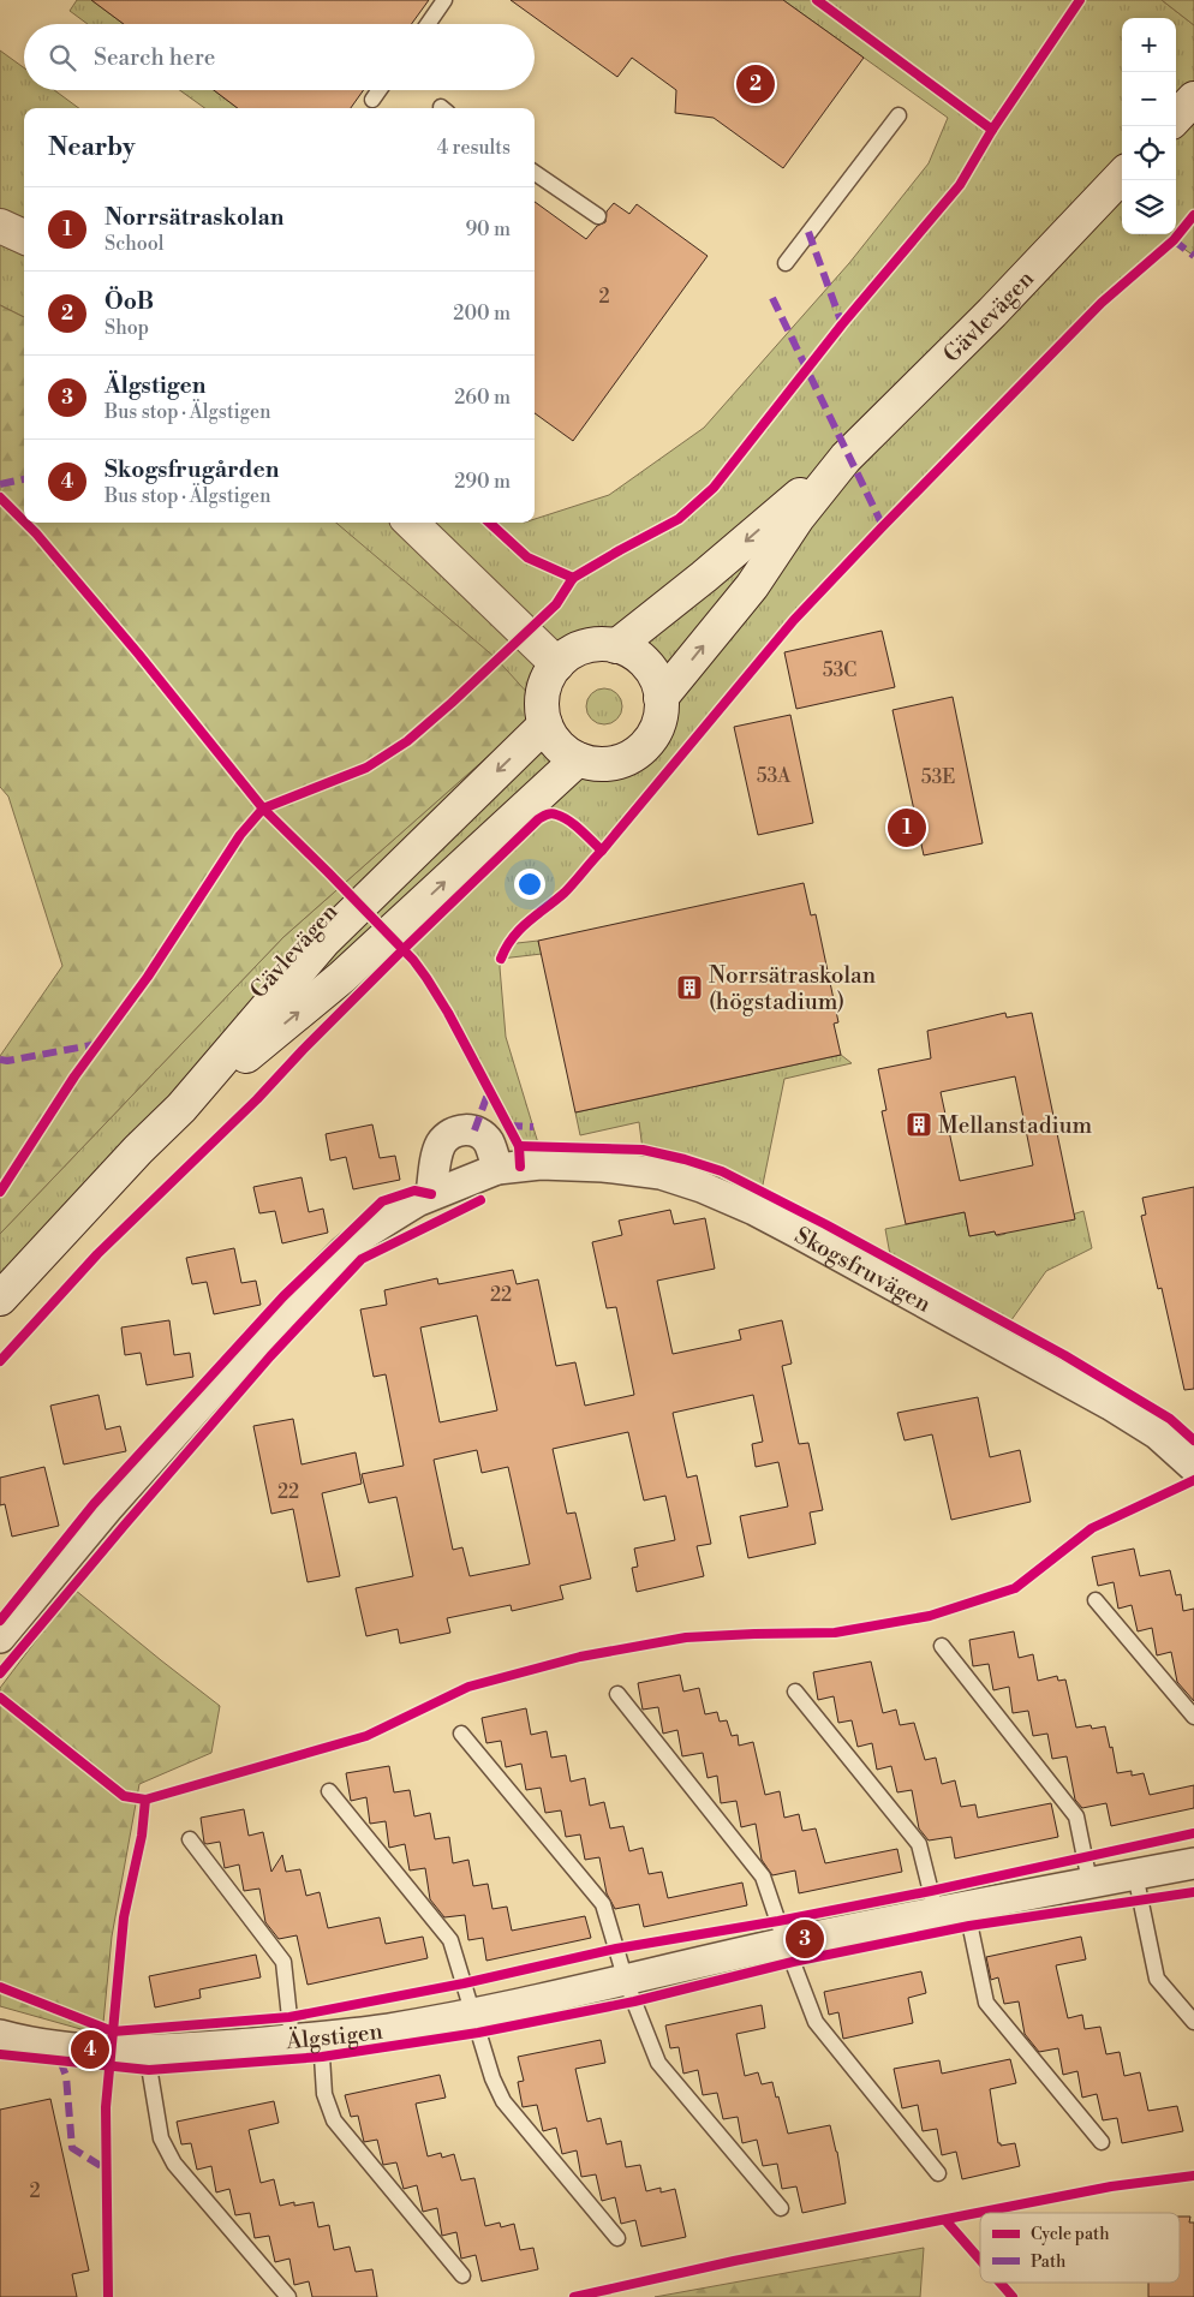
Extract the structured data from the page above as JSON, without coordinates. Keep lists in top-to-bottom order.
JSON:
{
  "streets": {
    "main road": ["Gävlevägen"],
    "street": ["Skogsfruvägen", "Älgstigen"]
  },
  "places": {
    "building": ["Norrsätraskolan (högstadium)", "Mellanstadium"]
  },
  "house_numbers": [
    "2",
    "53C",
    "53A",
    "53E",
    "22",
    "22",
    "2"
  ],
  "legend": ["Cycle path", "Path"],
  "page": {
    "map_buttons": ["+", "−"],
    "search": "Search here",
    "pins": [
      "2",
      "1",
      "3",
      "4"
    ],
    "heading": ["Nearby", "4 results"],
    "list": [
      {
        "mark": "1",
        "name": "Norrsätraskolan",
        "note": "School",
        "value": "90 m"
      },
      {
        "mark": "2",
        "name": "ÖoB",
        "note": "Shop",
        "value": "200 m"
      },
      {
        "mark": "3",
        "name": "Älgstigen",
        "note": "Bus stop · Älgstigen",
        "value": "260 m"
      },
      {
        "mark": "4",
        "name": "Skogsfrugården",
        "note": "Bus stop · Älgstigen",
        "value": "290 m"
      }
    ]
  }
}
